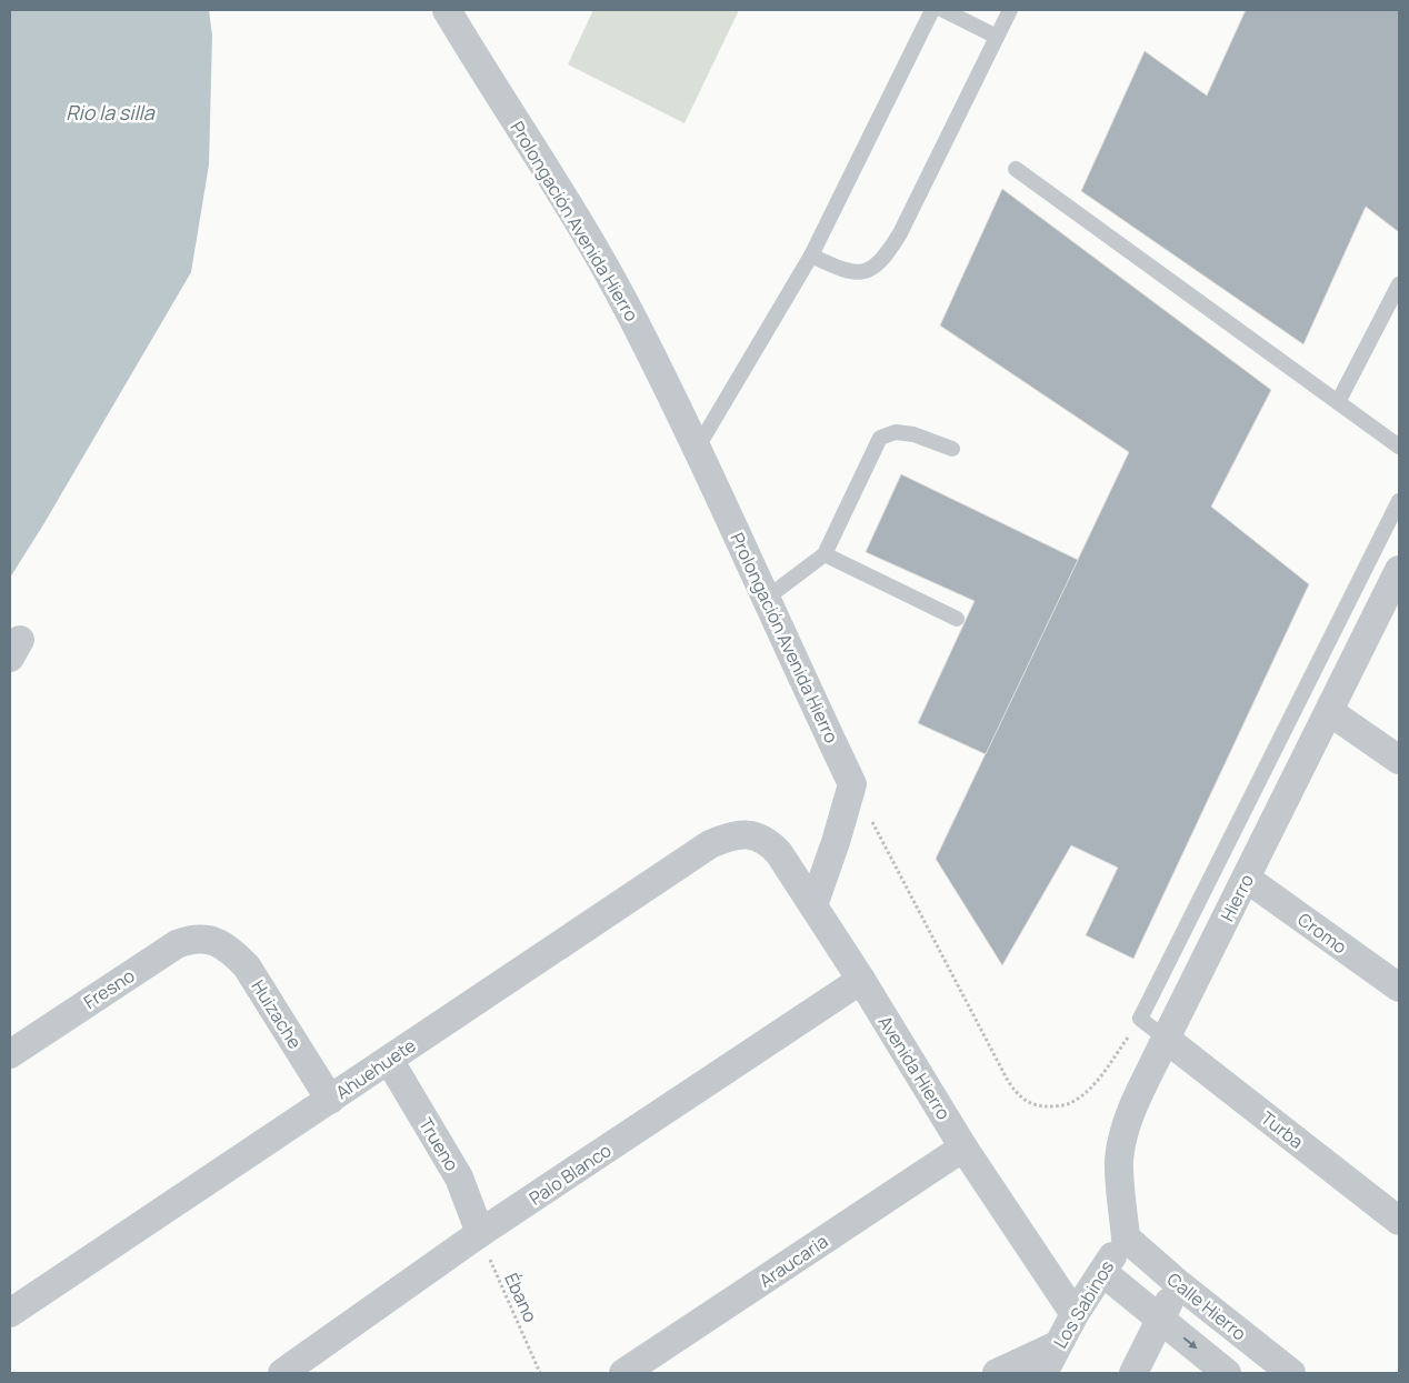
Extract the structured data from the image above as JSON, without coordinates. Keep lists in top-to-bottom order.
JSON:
{
  "streets": {
    "street": [
      "Prolongación Avenida Hierro",
      "Hierro",
      "Cromo",
      "Fresno",
      "Huizache",
      "Avenida Hierro",
      "Ahuehuete",
      "Turba",
      "Trueno",
      "Palo Blanco",
      "Araucaria",
      "Los Sabinos",
      "Calle Hierro"
    ],
    "path": ["Ébano"]
  },
  "crossings": [
    ["Hierro", "Cromo"],
    ["Hierro", "Turba"],
    ["Hierro", "Los Sabinos"],
    ["Hierro", "Calle Hierro"],
    ["Fresno", "Huizache"],
    ["Huizache", "Ahuehuete"],
    ["Avenida Hierro", "Ahuehuete"],
    ["Avenida Hierro", "Palo Blanco"],
    ["Avenida Hierro", "Araucaria"],
    ["Avenida Hierro", "Los Sabinos"],
    ["Ahuehuete", "Trueno"],
    ["Trueno", "Palo Blanco"],
    ["Trueno", "Ébano"],
    ["Palo Blanco", "Ébano"],
    ["Los Sabinos", "Calle Hierro"]
  ],
  "water": ["Rio la silla"]
}
